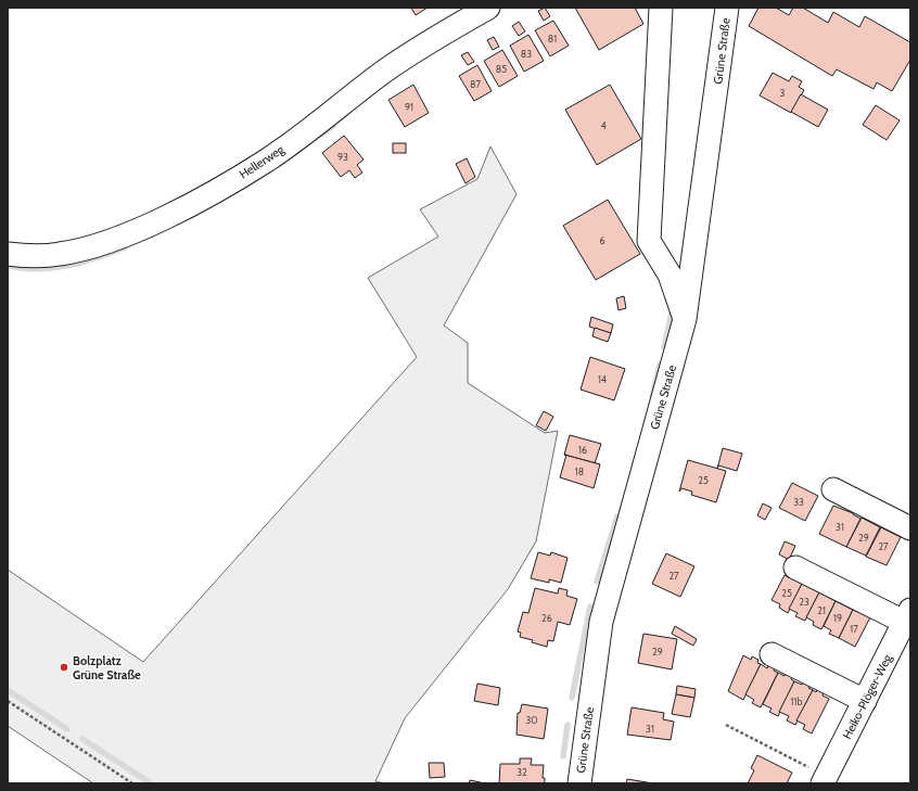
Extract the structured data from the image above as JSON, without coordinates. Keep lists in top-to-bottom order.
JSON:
{
  "streets": {
    "street": ["Grüne Straße", "Hellerweg", "Heiko-Plöger-Weg"]
  },
  "places": ["Bolzplatz Grüne Straße"],
  "house_numbers": [
    "81",
    "83",
    "85",
    "87",
    "3",
    "91",
    "4",
    "93",
    "6",
    "14",
    "16",
    "18",
    "25",
    "33",
    "31",
    "29",
    "27",
    "27",
    "25",
    "23",
    "21",
    "26",
    "19",
    "17",
    "29",
    "11b",
    "30",
    "31",
    "32"
  ]
}
